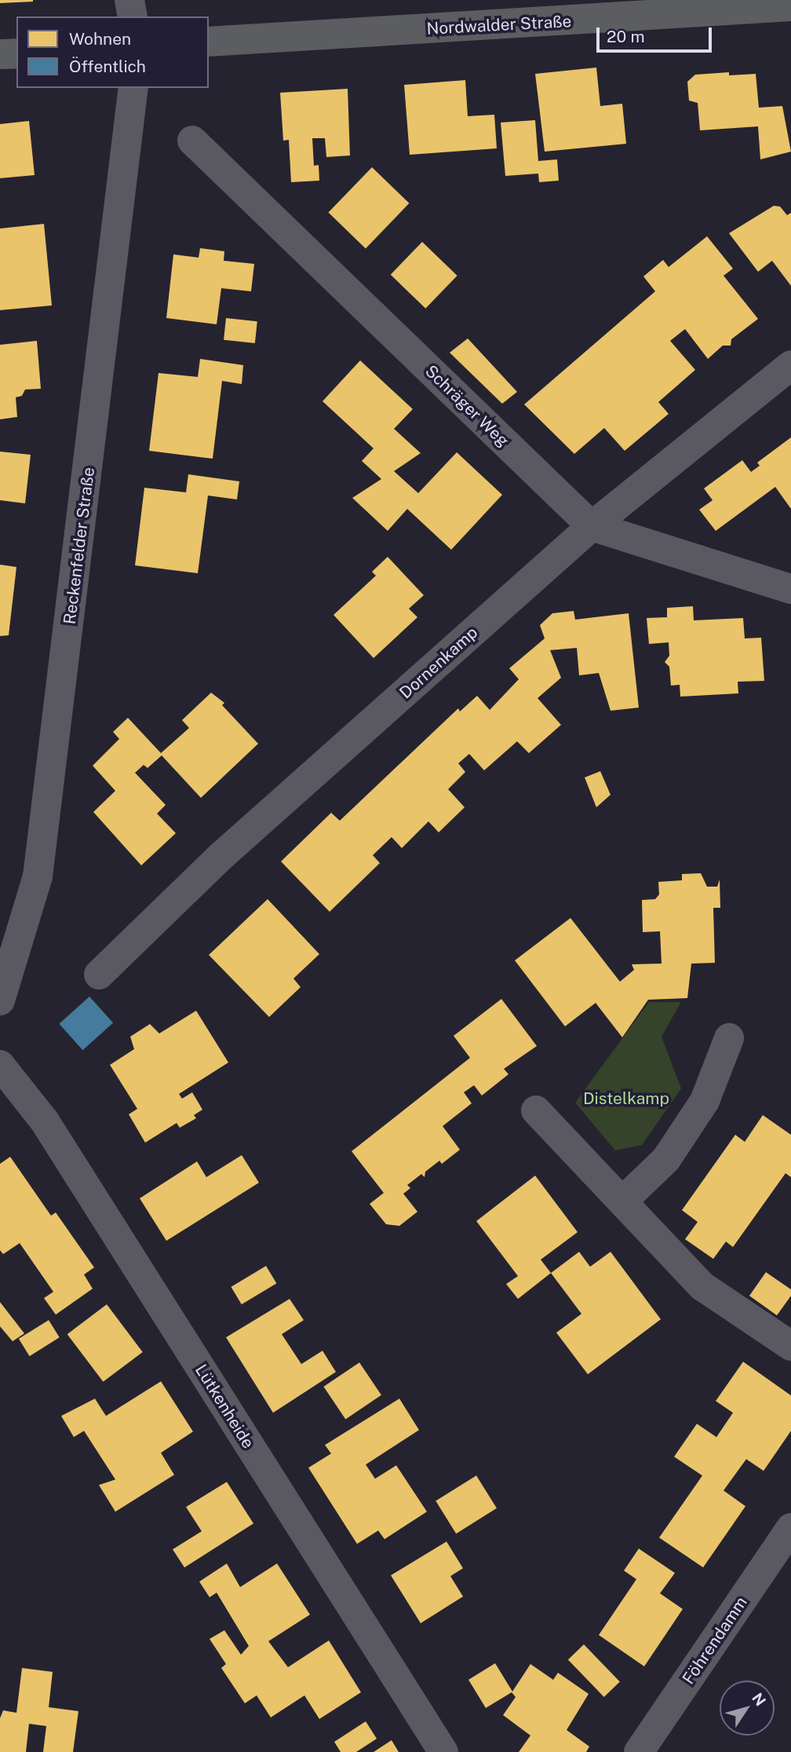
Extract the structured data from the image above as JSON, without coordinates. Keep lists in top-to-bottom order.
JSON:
{
  "streets": {
    "main road": ["Nordwalder Straße"],
    "street": [
      "Schräger Weg",
      "Reckenfelder Straße",
      "Dornenkamp",
      "Lütkenheide",
      "Föhrendamm"
    ]
  },
  "crossings": [
    ["Schräger Weg", "Dornenkamp"]
  ],
  "parks": ["Distelkamp"],
  "legend": ["Wohnen", "Öffentlich"],
  "scale_bar": "20 m",
  "north": "top right"
}
